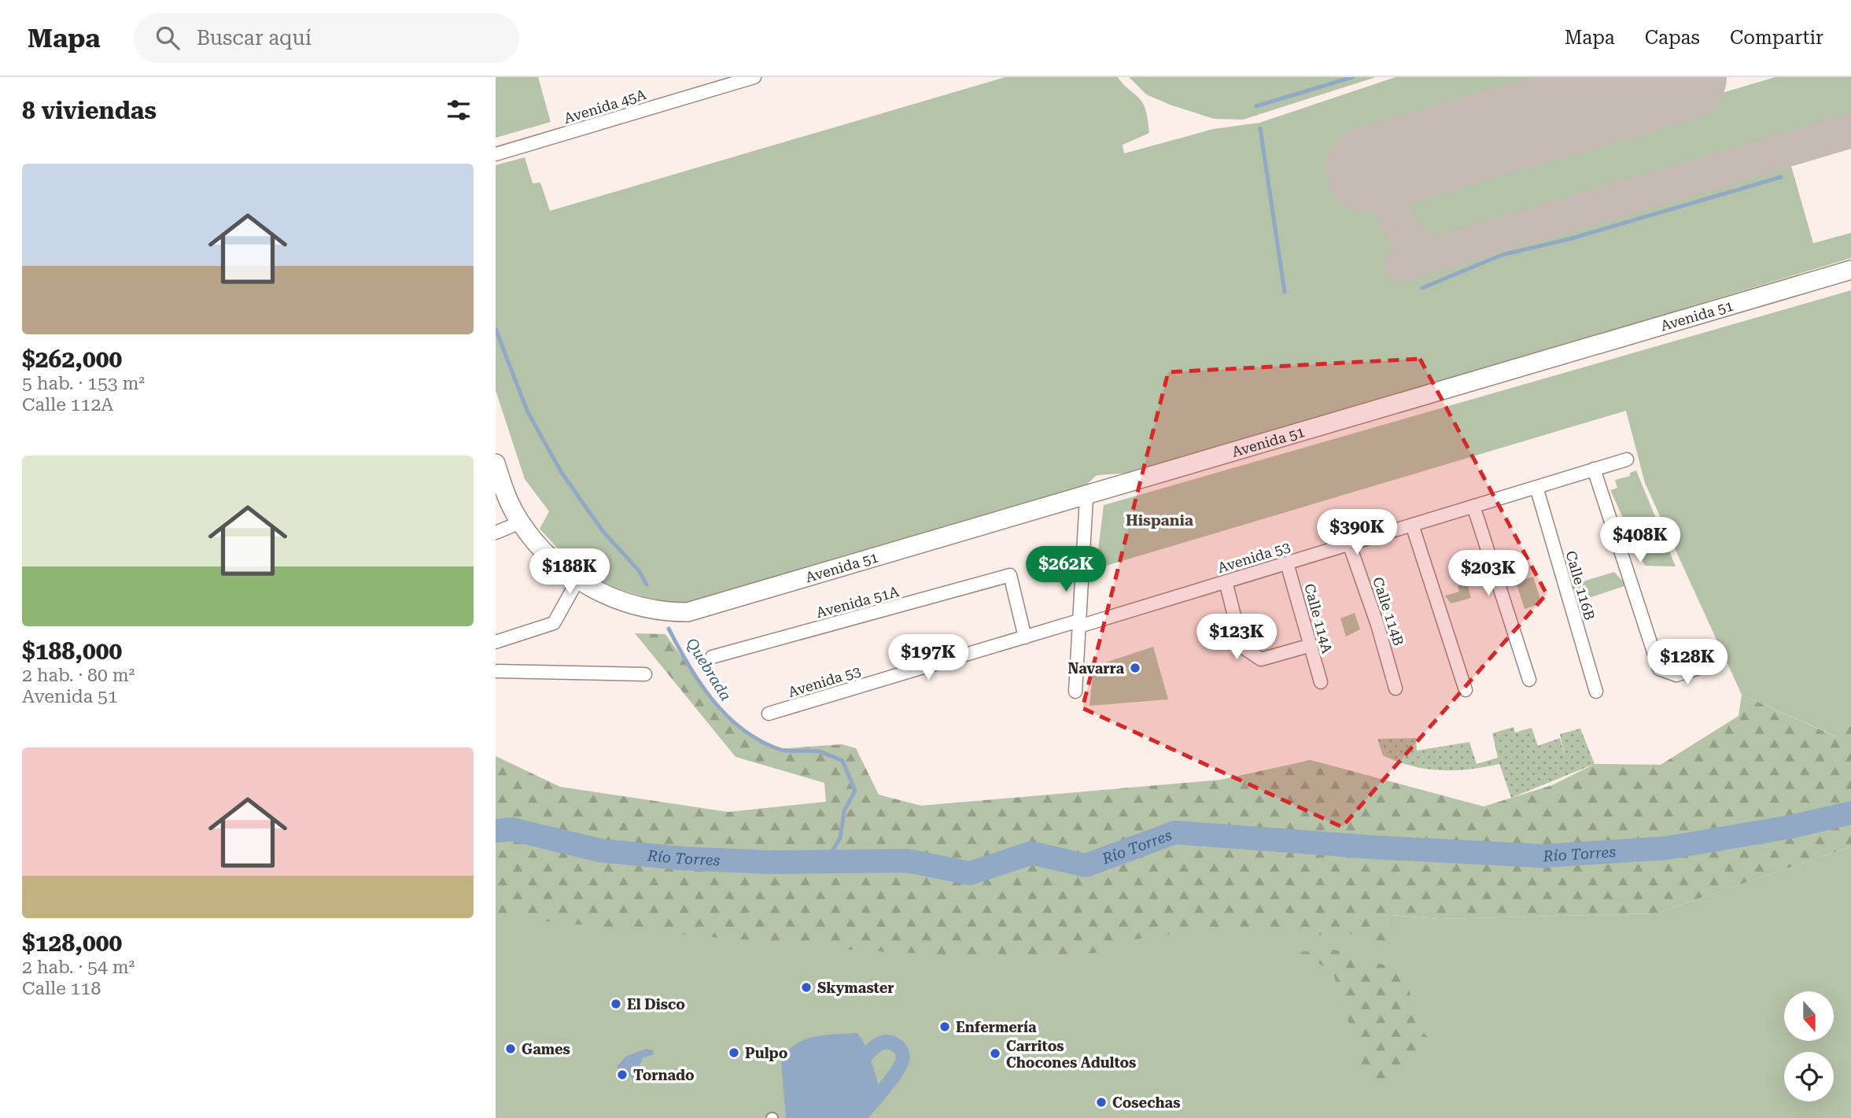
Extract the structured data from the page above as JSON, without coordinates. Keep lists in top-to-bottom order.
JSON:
{
  "streets": {
    "main road": ["Avenida 51"],
    "street": [
      "Avenida 45A",
      "Avenida 53",
      "Calle 116B",
      "Avenida 51A",
      "Calle 114B",
      "Calle 114A"
    ]
  },
  "crossings": [
    ["Avenida 53", "Calle 116B"],
    ["Avenida 53", "Avenida 51A"],
    ["Avenida 53", "Calle 114B"],
    ["Avenida 53", "Calle 114A"]
  ],
  "districts": ["Hispania"],
  "water": ["Quebrada", "Río Torres"],
  "places": [
    "Navarra",
    "Skymaster",
    "El Disco",
    "Enfermería",
    "Games",
    "Pulpo",
    "Carritos Chocones Adultos",
    "Tornado",
    "Cosechas"
  ],
  "north": "bottom",
  "page": {
    "header": "Mapa",
    "search": "Buscar aquí",
    "nav": ["Mapa", "Capas", "Compartir"],
    "heading": "8 viviendas",
    "list": [
      {
        "name": "$262,000",
        "note": "5 hab. · 153 m² · Calle 112A"
      },
      {
        "name": "$188,000",
        "note": "2 hab. · 80 m² · Avenida 51"
      },
      {
        "name": "$128,000",
        "note": "2 hab. · 54 m² · Calle 118"
      }
    ],
    "price": [
      "$390K",
      "$408K",
      "$262K",
      "$188K",
      "$203K",
      "$123K",
      "$197K",
      "$128K"
    ]
  }
}
